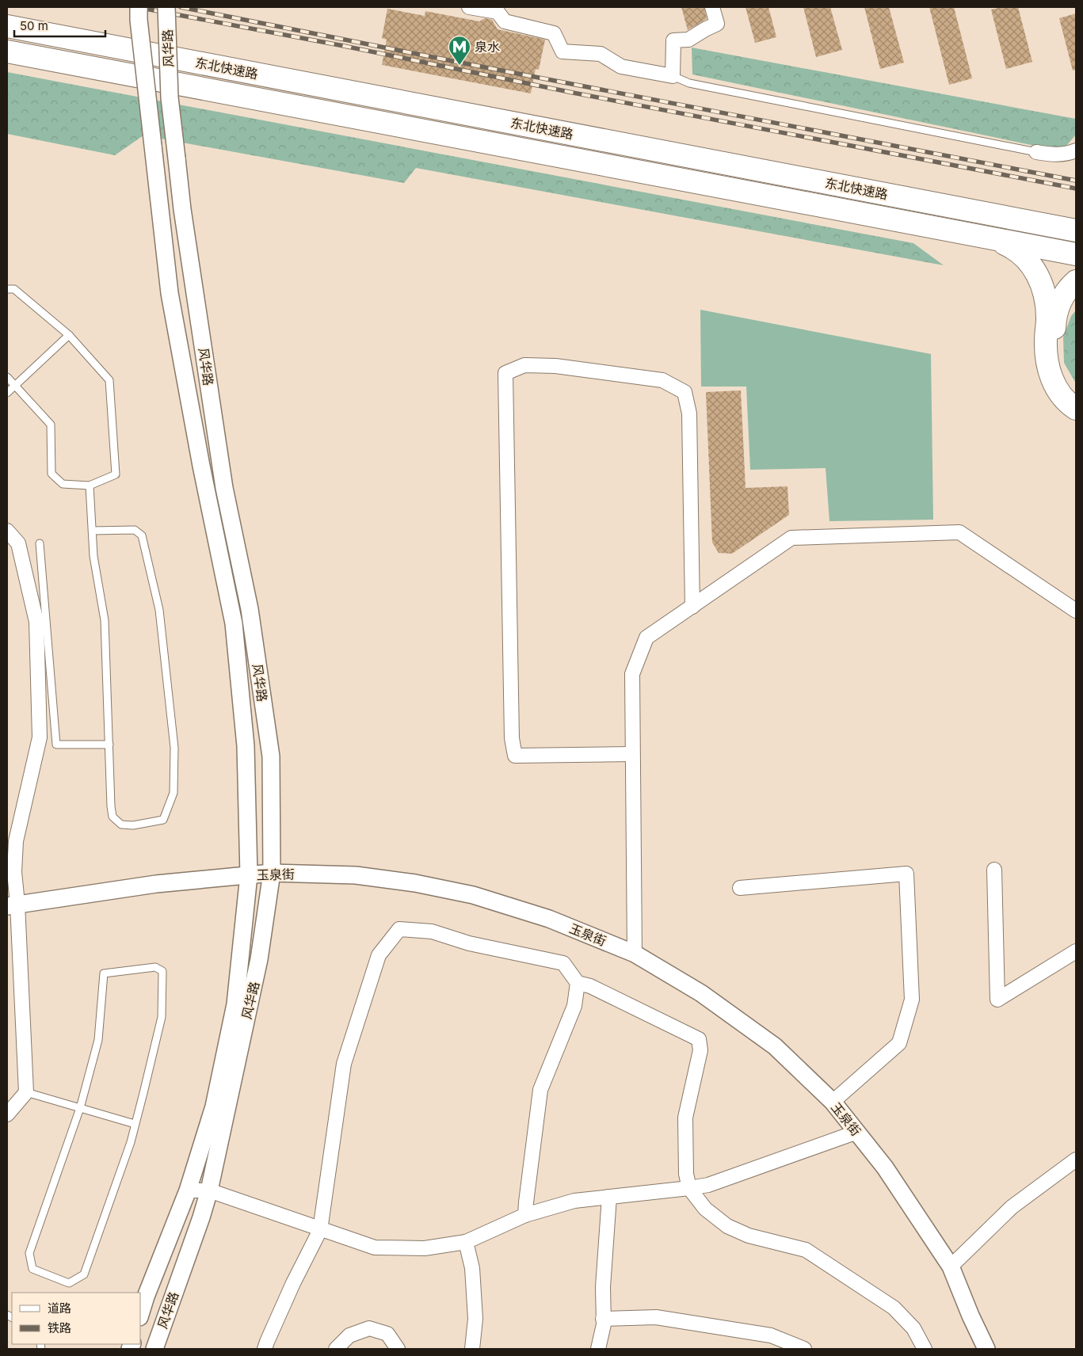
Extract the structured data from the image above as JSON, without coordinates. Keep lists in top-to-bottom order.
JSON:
{
  "streets": {
    "highway": ["东北快速路"],
    "street": ["风华路", "玉泉街"]
  },
  "crossings": [
    ["风华路", "玉泉街"]
  ],
  "places": {
    "metro station": ["泉水"]
  },
  "legend": ["道路", "铁路"],
  "scale_bar": "50 m"
}
